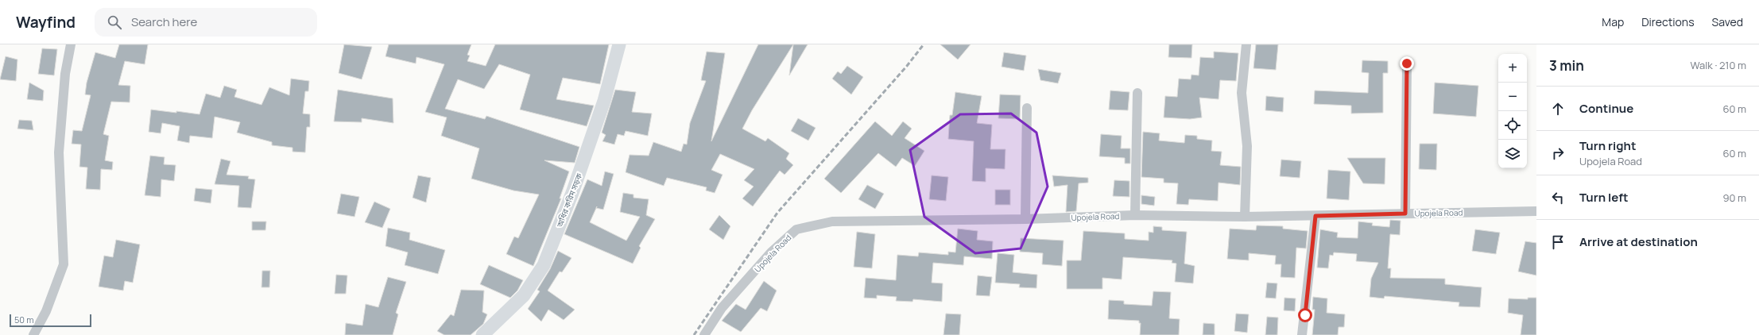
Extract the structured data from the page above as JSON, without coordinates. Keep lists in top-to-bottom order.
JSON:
{
  "streets": {
    "main road": ["অধির করিম সড়ক"],
    "street": ["Upojela Road"]
  },
  "scale_bar": "50 m",
  "page": {
    "header": "Wayfind",
    "search": "Search here",
    "nav": ["Map", "Directions", "Saved"],
    "heading": ["3 min", "Walk · 210 m"],
    "map_buttons": ["+", "−"],
    "list": [
      ["Continue", "60 m"],
      ["Turn right", "Upojela Road", "60 m"],
      ["Turn left", "90 m"],
      "Arrive at destination"
    ],
    "scale": "50 m"
  }
}
